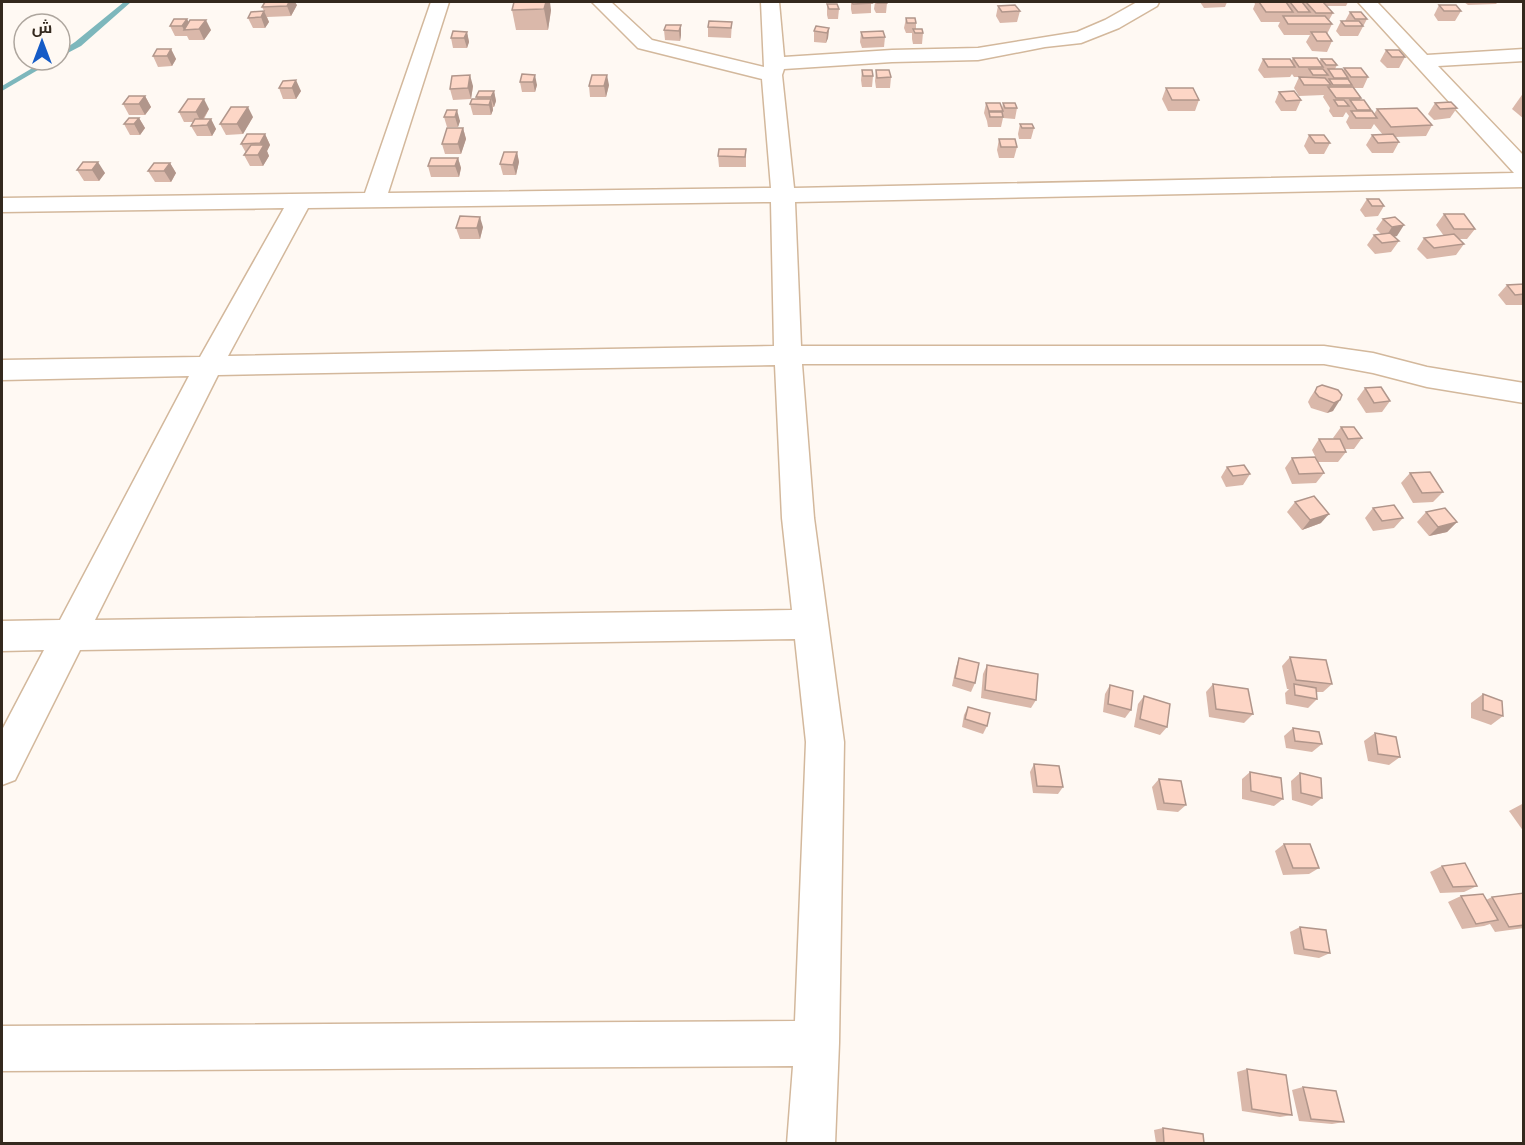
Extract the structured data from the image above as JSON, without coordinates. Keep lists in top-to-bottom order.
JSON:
{
  "north": "top"
}
